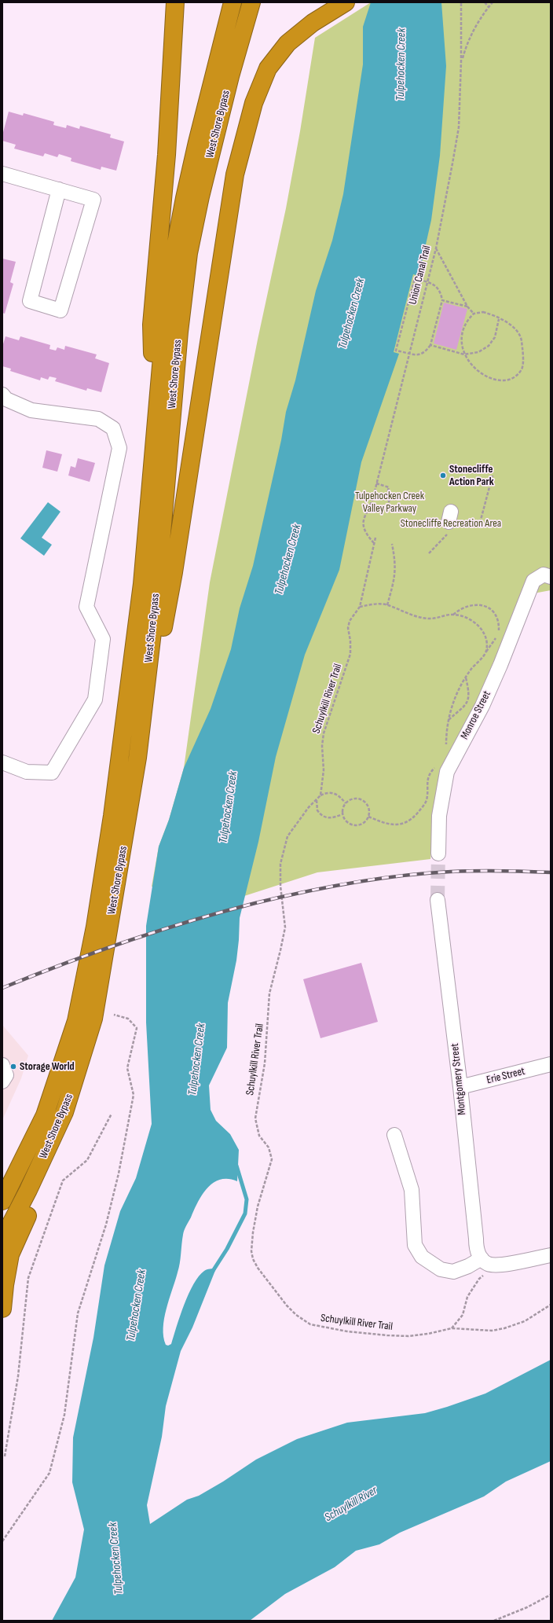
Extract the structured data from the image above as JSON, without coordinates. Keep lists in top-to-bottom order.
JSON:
{
  "streets": {
    "highway": ["West Shore Bypass"],
    "street": ["Monroe Street", "Erie Street", "Montgomery Street"],
    "path": ["Union Canal Trail", "Schuylkill River Trail"]
  },
  "crossings": [
    ["Union Canal Trail", "Schuylkill River Trail"],
    ["Erie Street", "Montgomery Street"]
  ],
  "water": ["Tulpehocken Creek", "Schuylkill River"],
  "parks": ["Tulpehocken Creek Valley Parkway", "Stonecliffe Recreation Area"],
  "places": ["Stonecliffe Action Park", "Storage World"]
}
